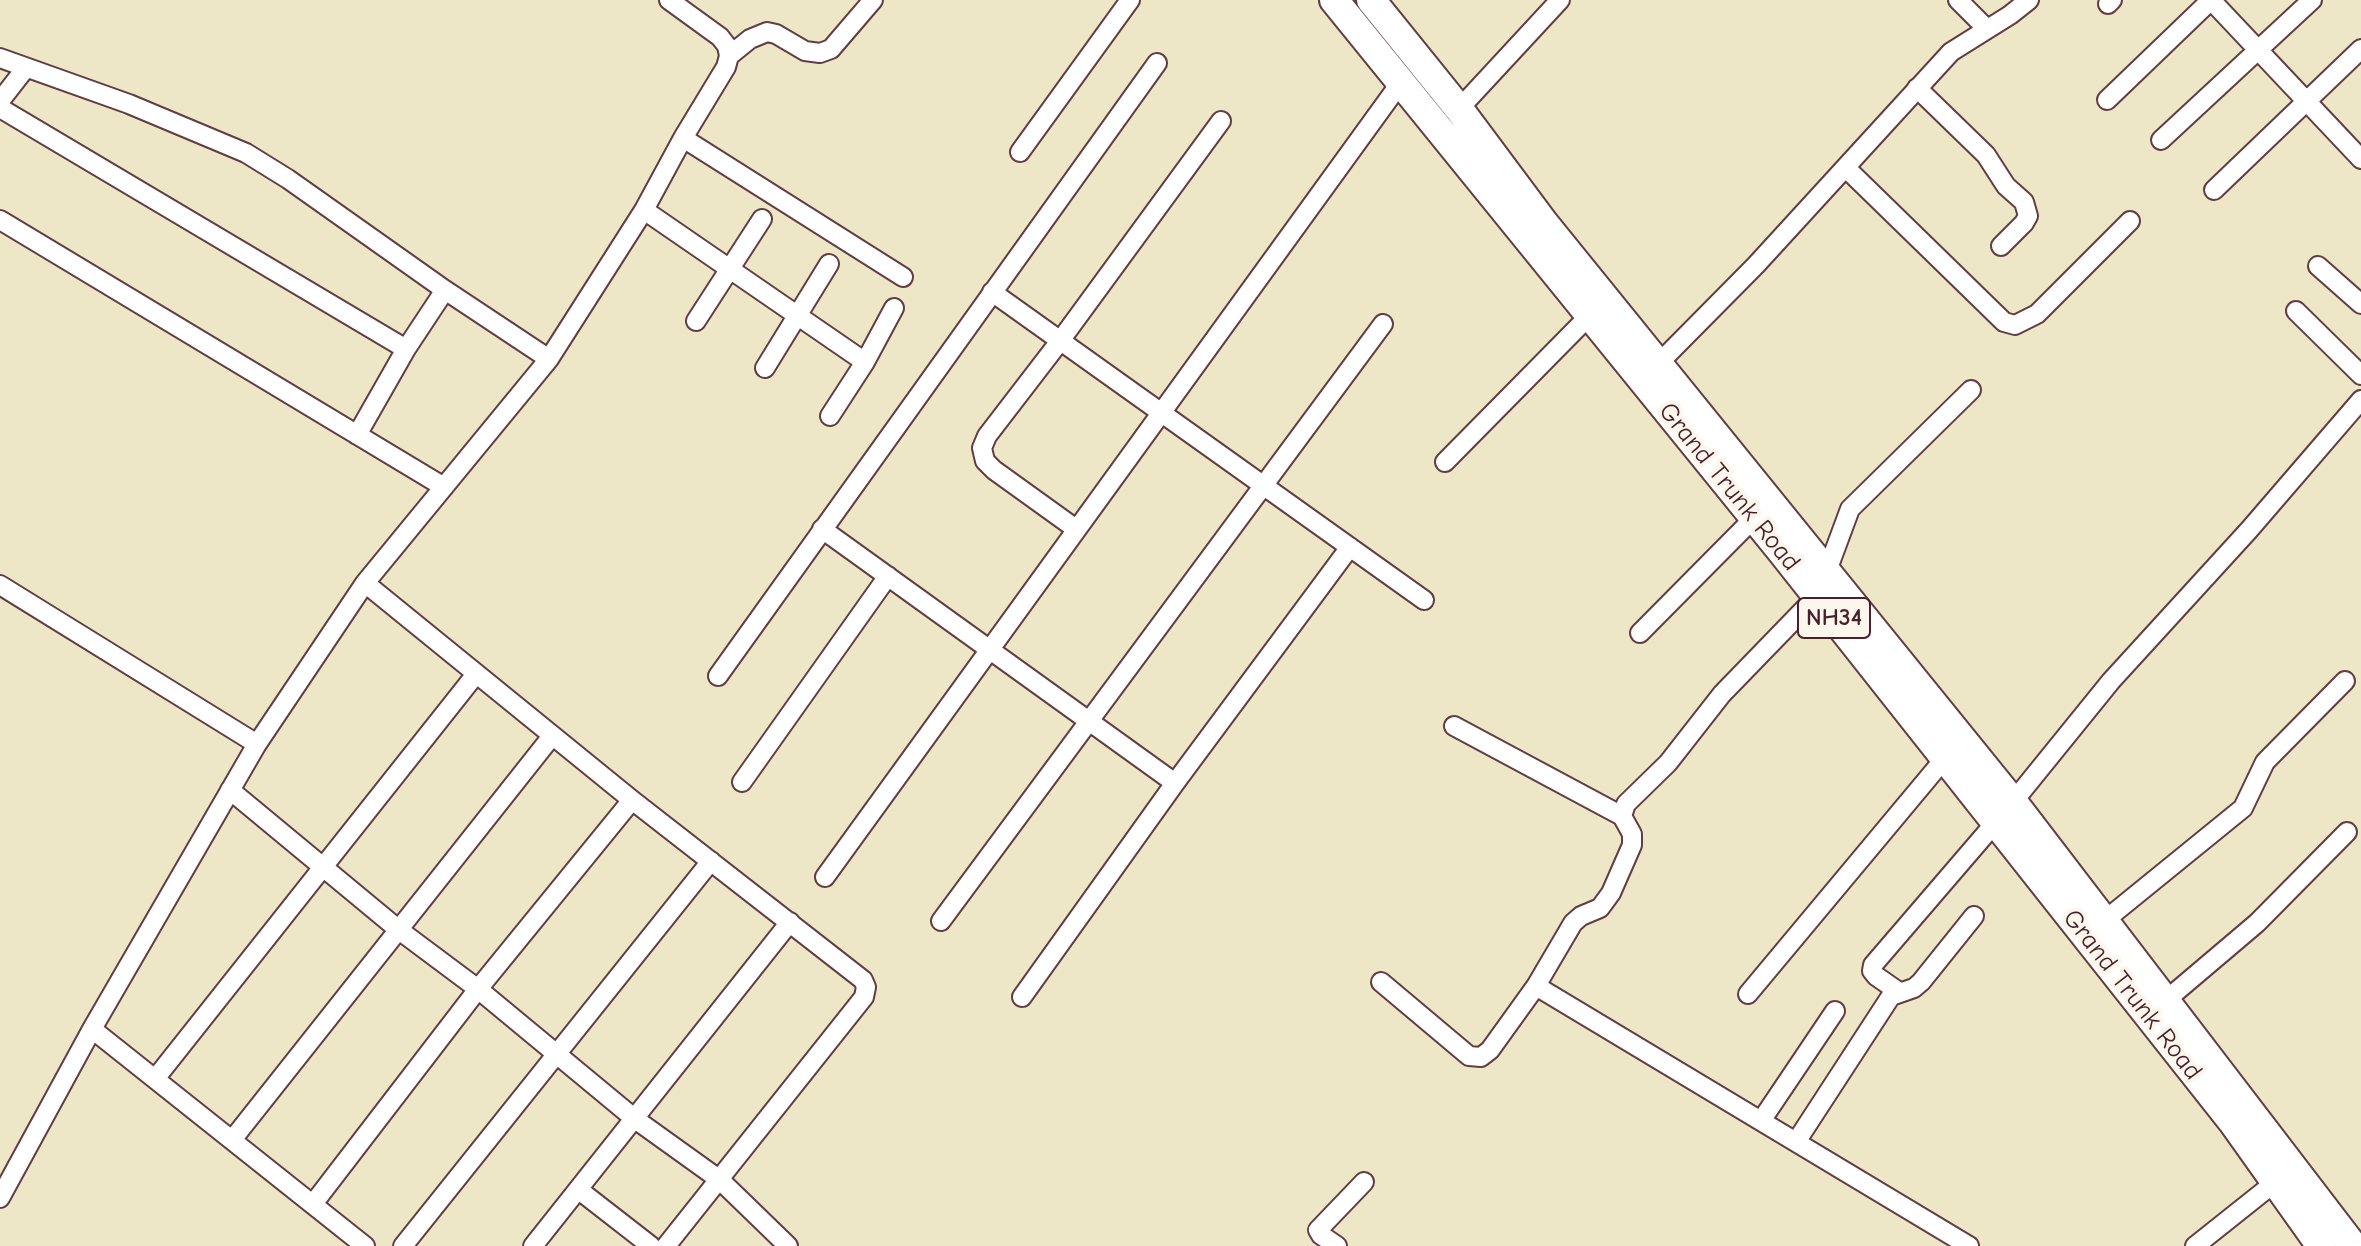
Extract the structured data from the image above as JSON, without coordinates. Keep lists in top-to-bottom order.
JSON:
{
  "streets": {
    "highway": ["Grand Trunk Road", "NH34"]
  }
}
